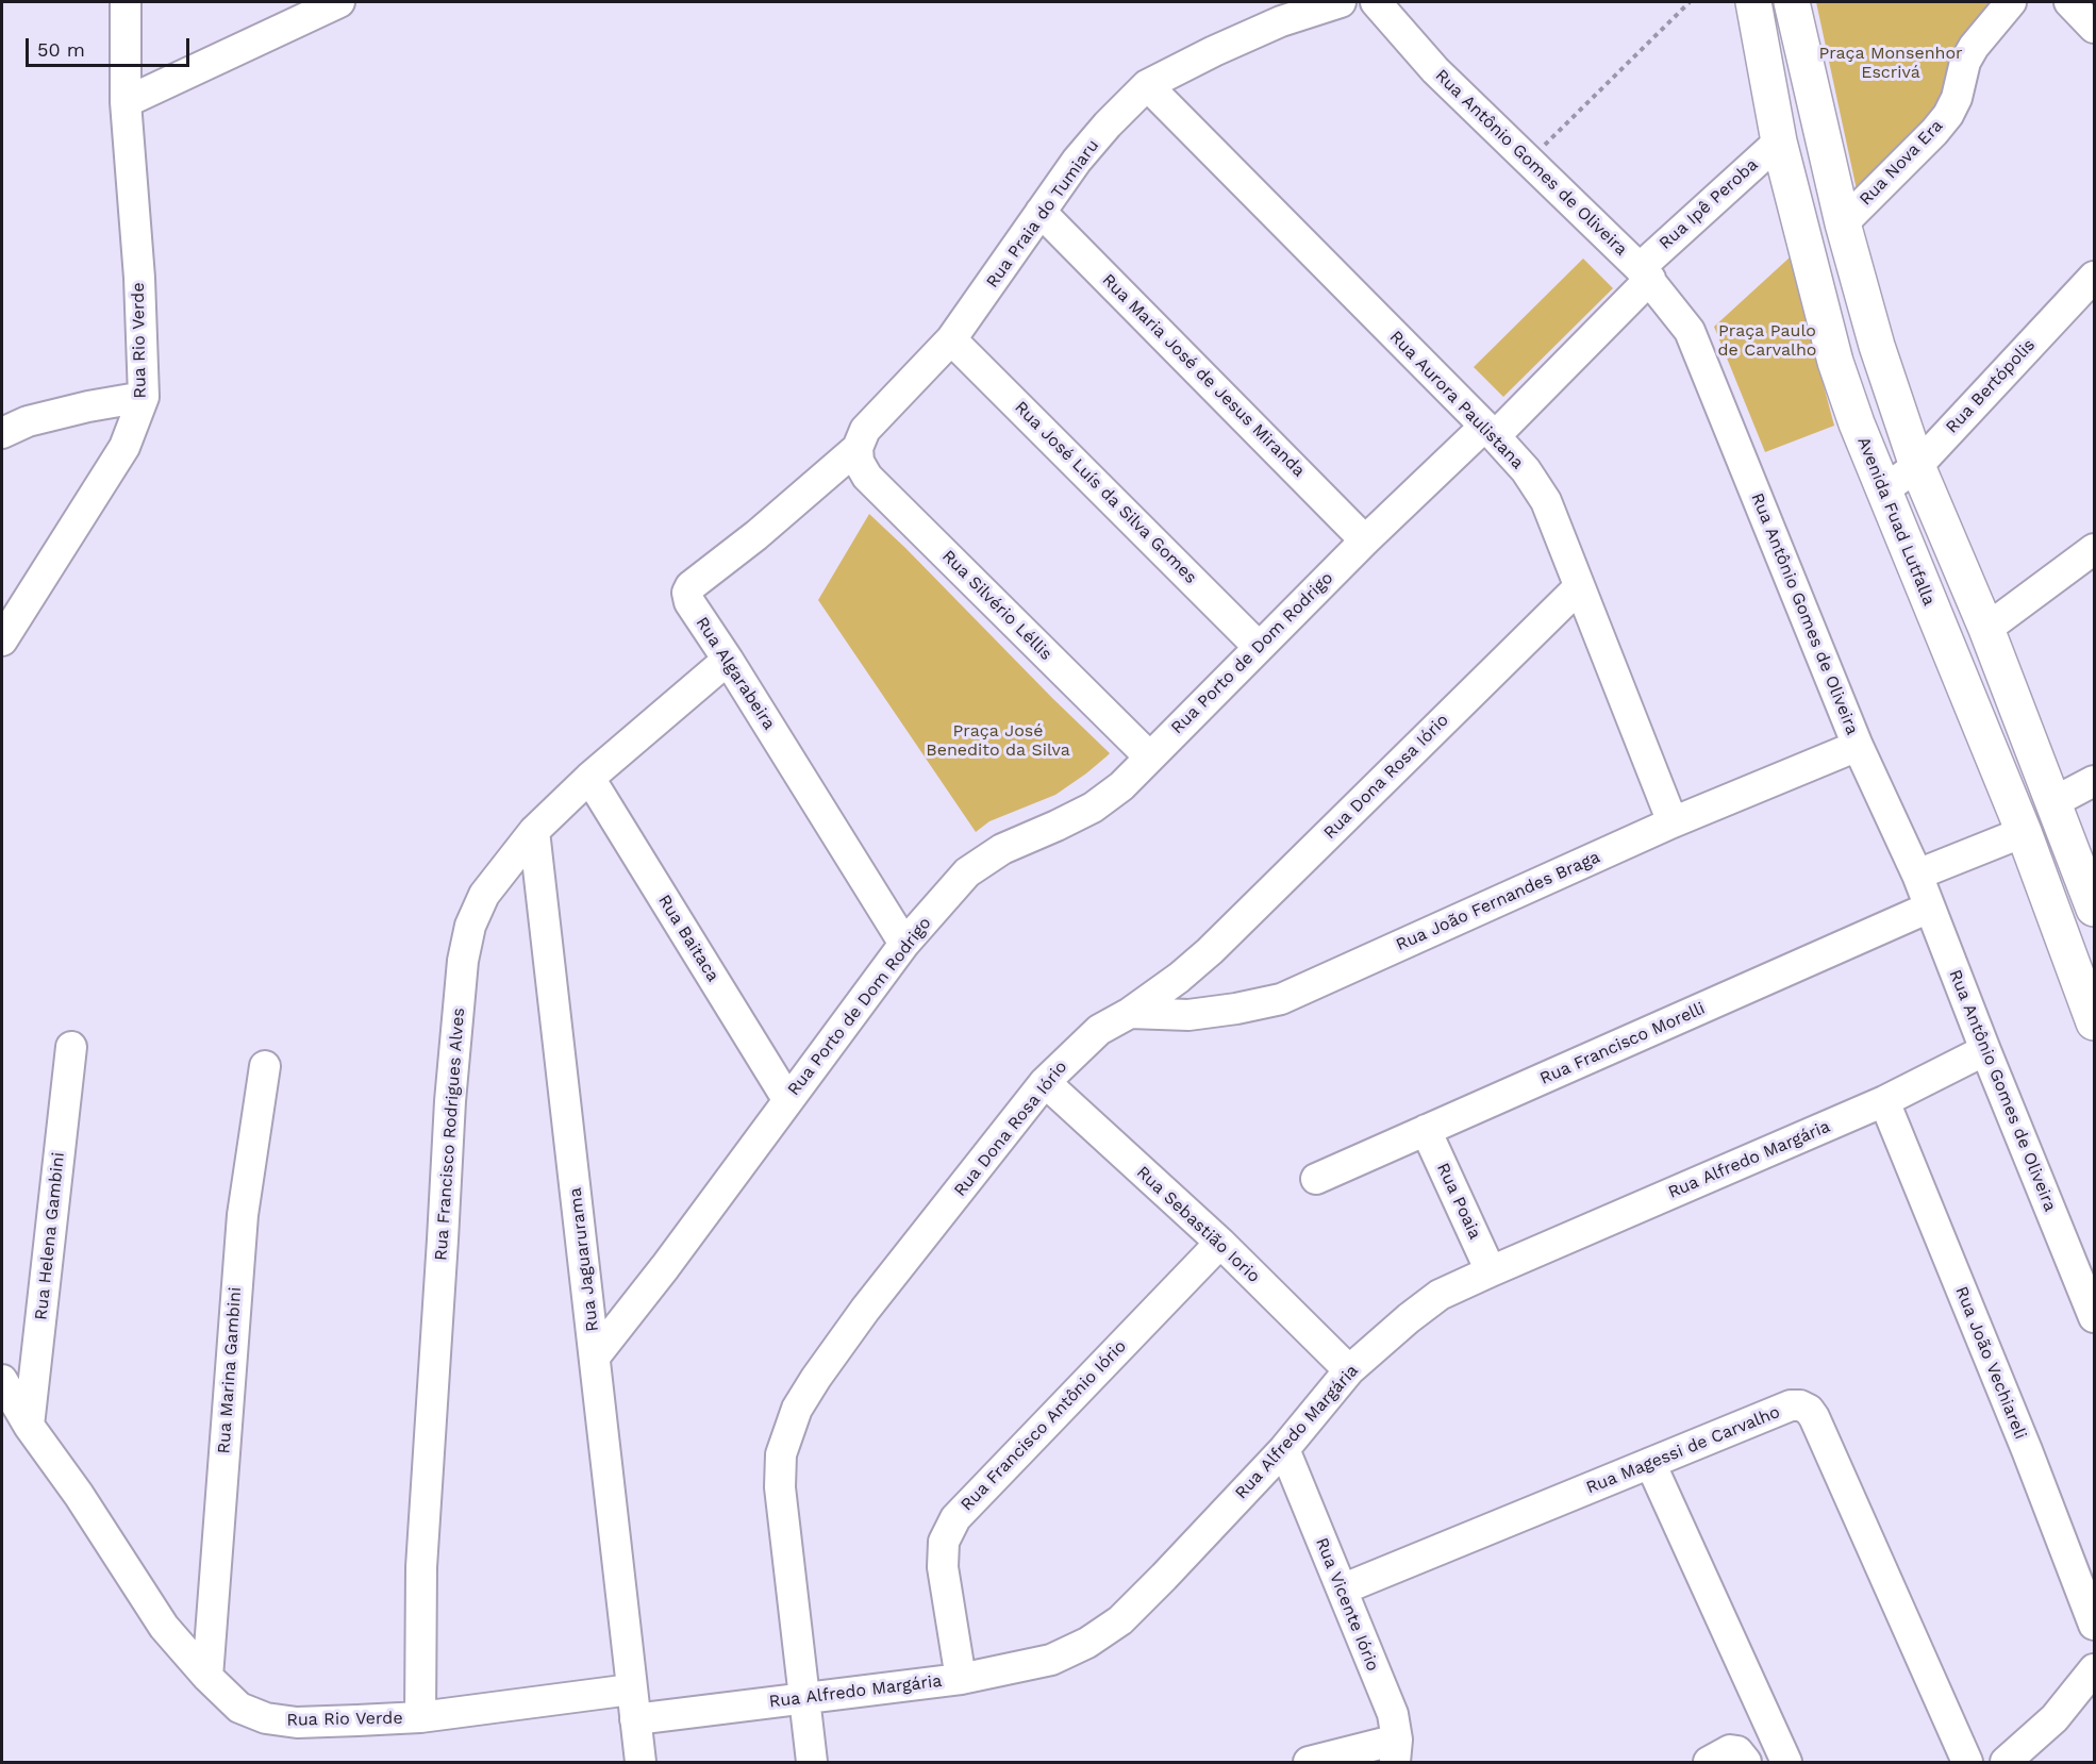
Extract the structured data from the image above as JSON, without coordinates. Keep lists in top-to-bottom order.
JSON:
{
  "streets": {
    "main road": ["Avenida Fuad Lutfalla"],
    "street": [
      "Rua Antônio Gomes de Oliveira",
      "Rua Nova Era",
      "Rua Ipê Peroba",
      "Rua Praia do Tumiaru",
      "Rua Rio Verde",
      "Rua Maria José de Jesus Miranda",
      "Rua Bertópolis",
      "Rua Aurora Paulistana",
      "Rua José Luís da Silva Gomes",
      "Rua Silvério Léllis",
      "Rua Porto de Dom Rodrigo",
      "Rua Algarabeira",
      "Rua Dona Rosa Iório",
      "Rua João Fernandes Braga",
      "Rua Baitaca",
      "Rua Francisco Morelli",
      "Rua Francisco Rodrigues Alves",
      "Rua Alfredo Margária",
      "Rua Poaia",
      "Rua Sebastião Iorio",
      "Rua Helena Gambini",
      "Rua Jaguarurama",
      "Rua João Vechiareli",
      "Rua Marina Gambini",
      "Rua Francisco Antônio Iório",
      "Rua Magessi de Carvalho",
      "Rua Vicente Iório"
    ]
  },
  "crossings": [
    ["Rua Antônio Gomes de Oliveira", "Rua Ipê Peroba"],
    ["Rua Antônio Gomes de Oliveira", "Rua João Fernandes Braga"],
    ["Rua Antônio Gomes de Oliveira", "Rua Francisco Morelli"],
    ["Rua Antônio Gomes de Oliveira", "Rua Alfredo Margária"],
    ["Rua Ipê Peroba", "Rua Aurora Paulistana"],
    ["Rua Ipê Peroba", "Avenida Fuad Lutfalla"],
    ["Rua Ipê Peroba", "Rua Porto de Dom Rodrigo"],
    ["Rua Praia do Tumiaru", "Rua Maria José de Jesus Miranda"],
    ["Rua Praia do Tumiaru", "Rua Aurora Paulistana"],
    ["Rua Praia do Tumiaru", "Rua José Luís da Silva Gomes"],
    ["Rua Praia do Tumiaru", "Rua Silvério Léllis"],
    ["Rua Praia do Tumiaru", "Rua Algarabeira"],
    ["Rua Rio Verde", "Rua Francisco Rodrigues Alves"],
    ["Rua Rio Verde", "Rua Helena Gambini"],
    ["Rua Rio Verde", "Rua Jaguarurama"],
    ["Rua Rio Verde", "Rua Marina Gambini"],
    ["Rua Maria José de Jesus Miranda", "Rua Porto de Dom Rodrigo"],
    ["Rua Bertópolis", "Avenida Fuad Lutfalla"],
    ["Rua Aurora Paulistana", "Rua Porto de Dom Rodrigo"],
    ["Rua Aurora Paulistana", "Rua Dona Rosa Iório"],
    ["Rua Aurora Paulistana", "Rua João Fernandes Braga"],
    ["Rua José Luís da Silva Gomes", "Rua Porto de Dom Rodrigo"],
    ["Rua Silvério Léllis", "Rua Porto de Dom Rodrigo"],
    ["Rua Silvério Léllis", "Rua Algarabeira"],
    ["Rua Porto de Dom Rodrigo", "Rua Algarabeira"],
    ["Rua Porto de Dom Rodrigo", "Rua Baitaca"],
    ["Rua Porto de Dom Rodrigo", "Rua Jaguarurama"],
    ["Rua Algarabeira", "Rua Francisco Rodrigues Alves"],
    ["Rua Dona Rosa Iório", "Rua João Fernandes Braga"],
    ["Rua Dona Rosa Iório", "Rua Alfredo Margária"],
    ["Rua Dona Rosa Iório", "Rua Sebastião Iorio"],
    ["Rua Baitaca", "Rua Francisco Rodrigues Alves"],
    ["Rua Francisco Morelli", "Rua Poaia"],
    ["Rua Francisco Rodrigues Alves", "Rua Jaguarurama"],
    ["Rua Alfredo Margária", "Rua Poaia"],
    ["Rua Alfredo Margária", "Rua Sebastião Iorio"],
    ["Rua Alfredo Margária", "Rua João Vechiareli"],
    ["Rua Alfredo Margária", "Rua Francisco Antônio Iório"],
    ["Rua Alfredo Margária", "Rua Vicente Iório"],
    ["Rua Sebastião Iorio", "Rua Francisco Antônio Iório"],
    ["Rua Magessi de Carvalho", "Rua Vicente Iório"]
  ],
  "parks": ["Praça Monsenhor Escrivá", "Praça Paulo de Carvalho", "Praça José Benedito da Silva"],
  "scale_bar": "50 m"
}
